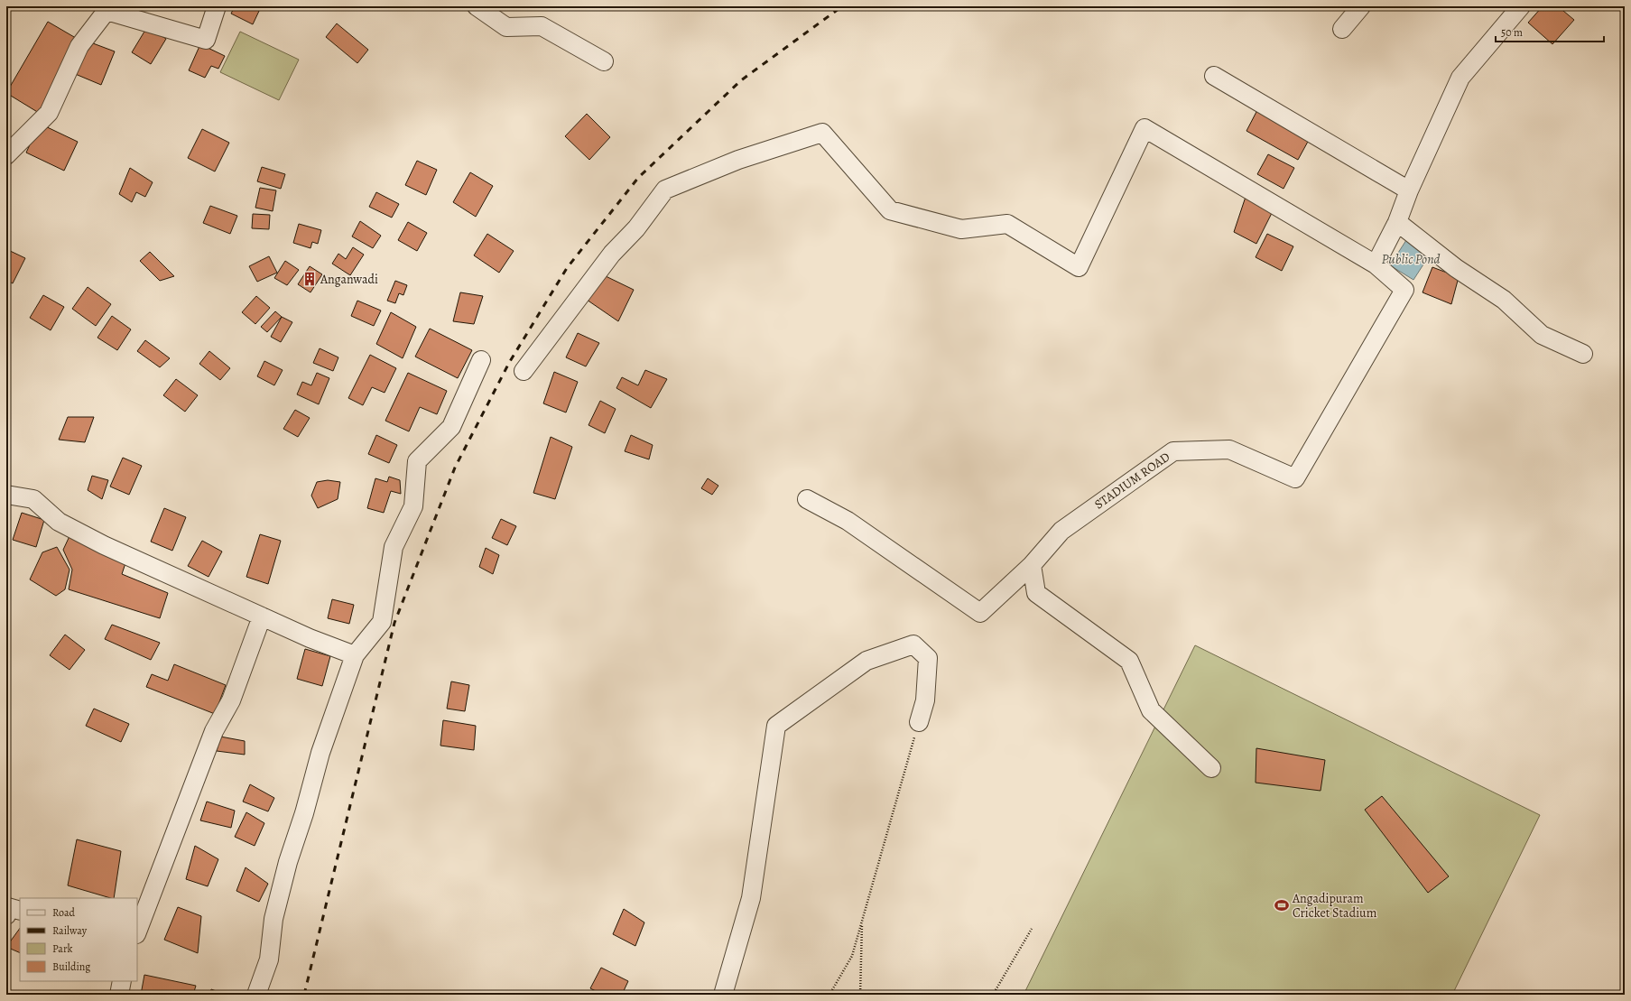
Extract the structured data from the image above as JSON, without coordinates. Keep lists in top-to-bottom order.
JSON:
{
  "streets": {
    "street": ["STADIUM ROAD"]
  },
  "water": ["Public Pond"],
  "places": {
    "building": ["Anganwadi"],
    "sports": ["Angadipuram Cricket Stadium"]
  },
  "legend": [
    "Road",
    "Railway",
    "Park",
    "Building"
  ],
  "scale_bar": "50 m"
}
